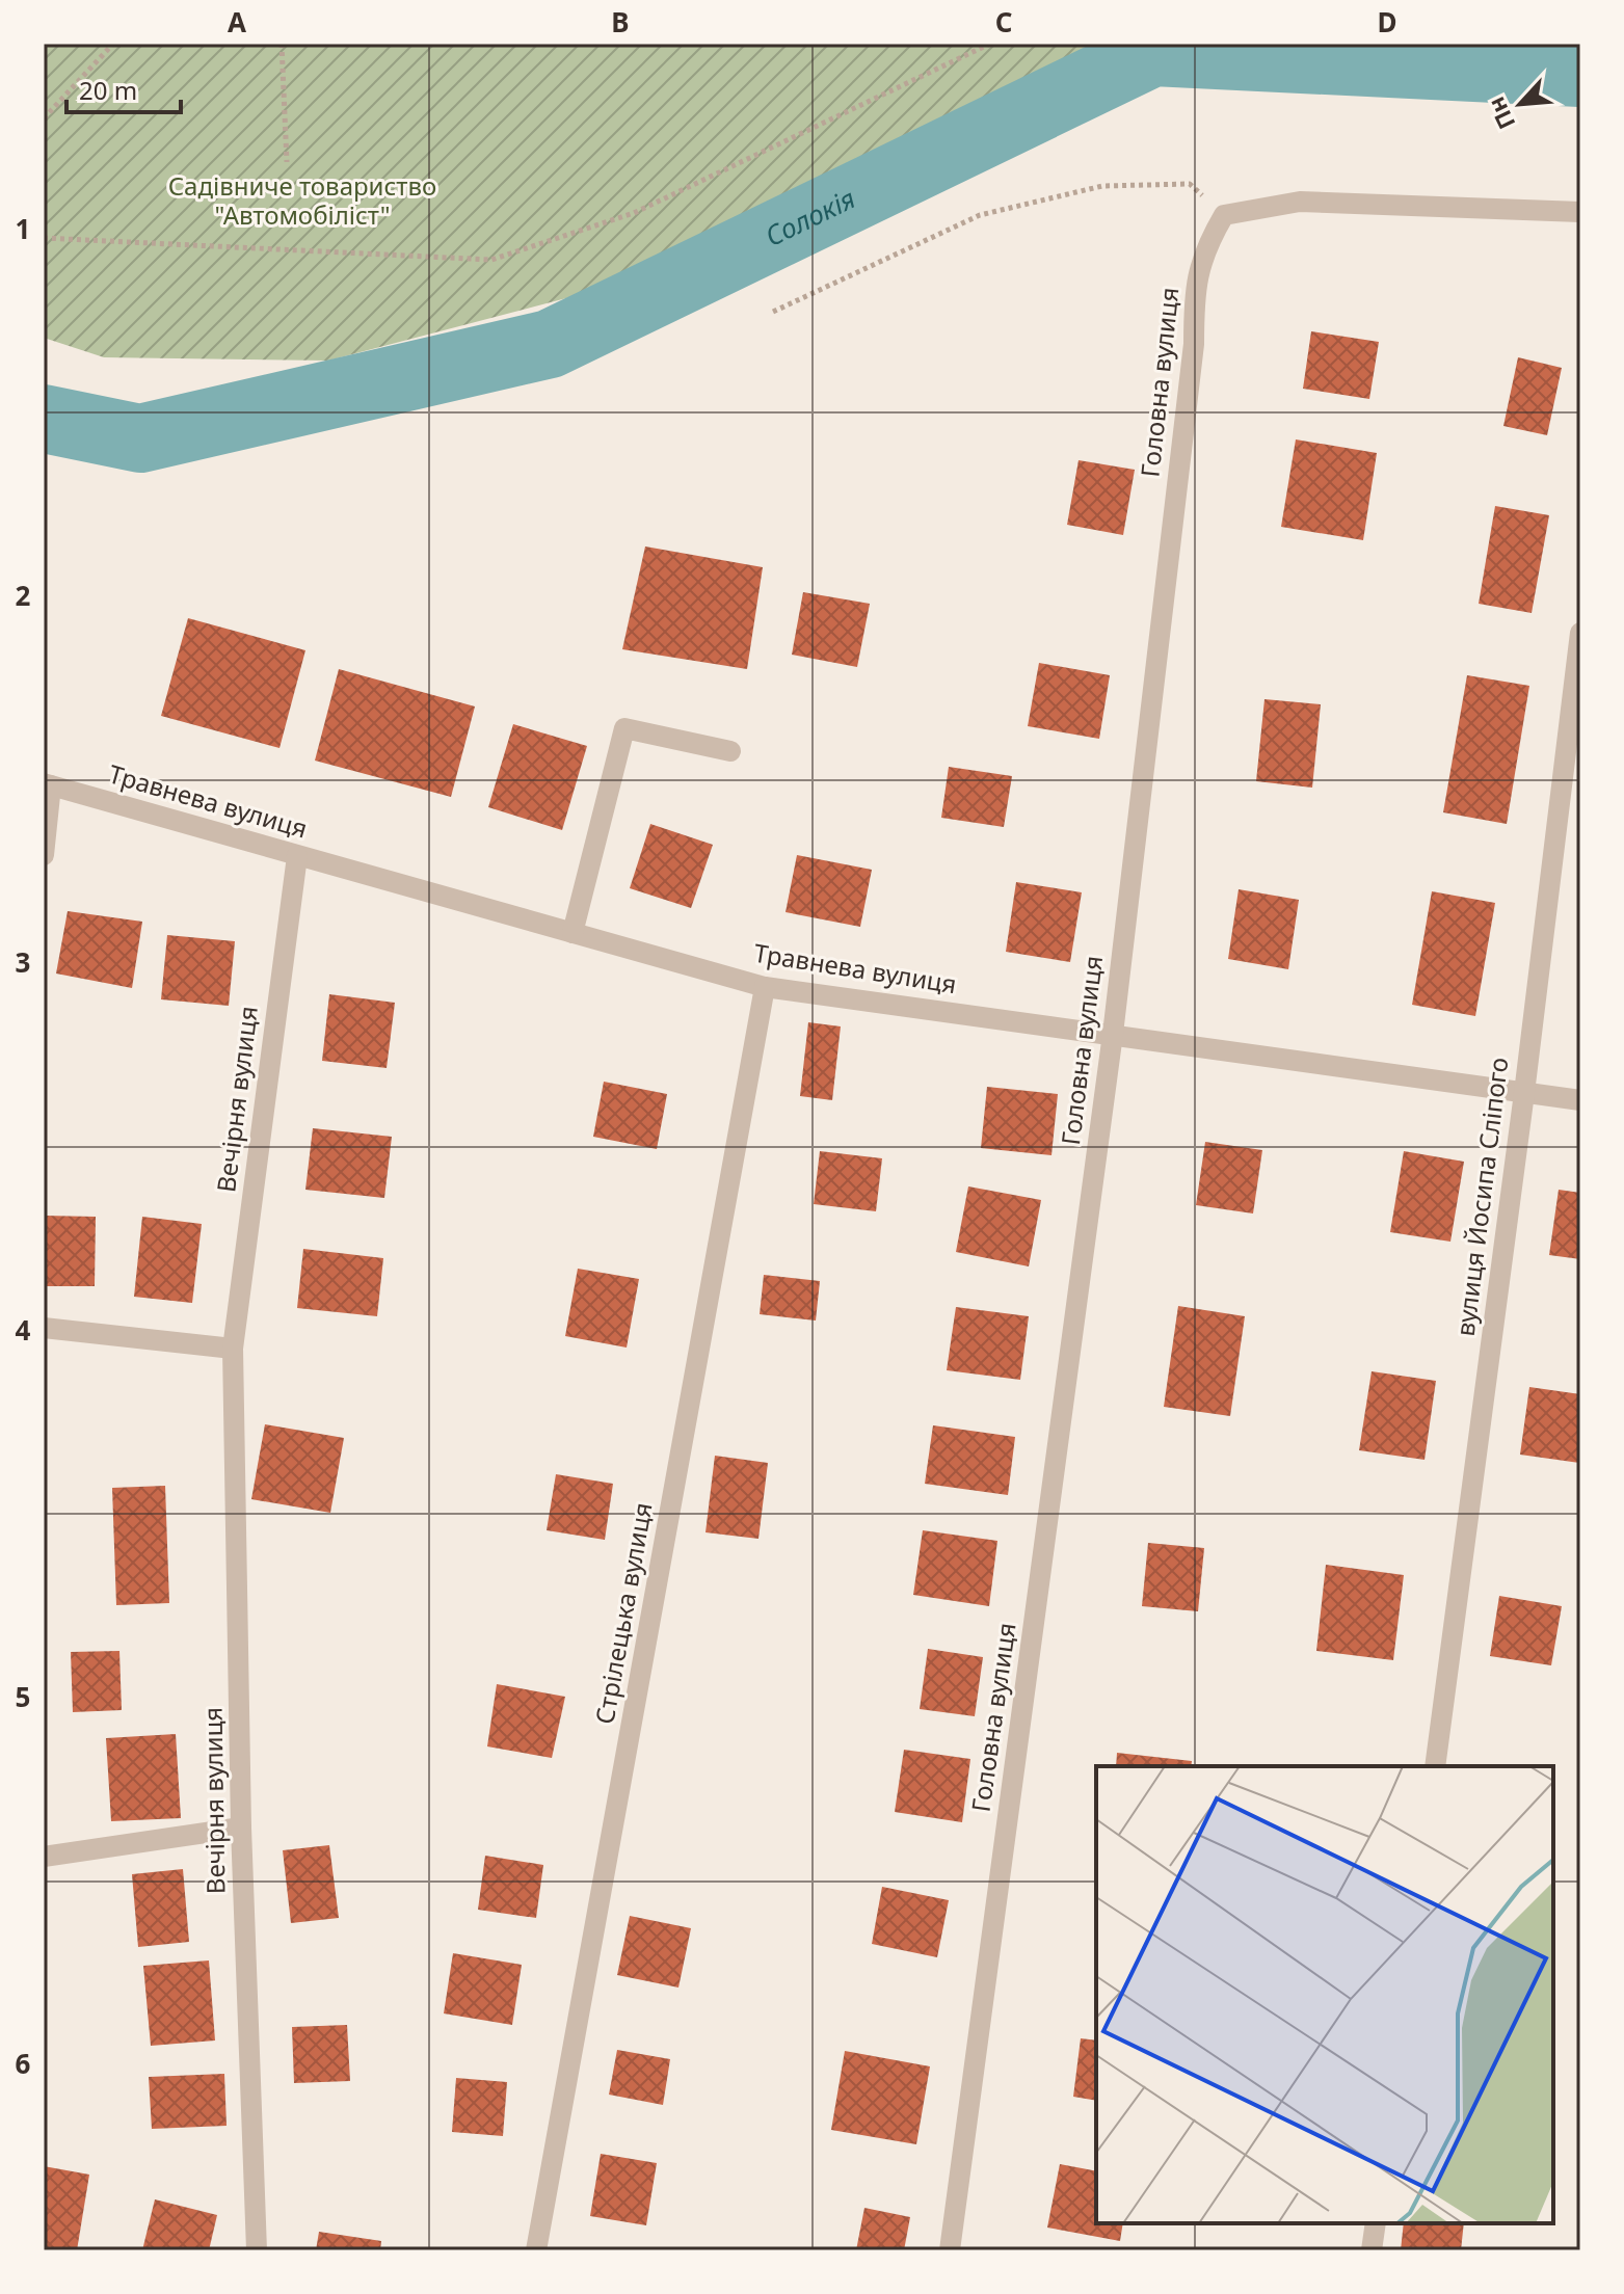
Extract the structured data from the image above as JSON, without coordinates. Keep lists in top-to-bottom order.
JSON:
{
  "streets": {
    "street": [
      "Головна вулиця",
      "Травнева вулиця",
      "Вечірня вулиця",
      "вулиця Йосипа Сліпого",
      "Стрілецька вулиця"
    ]
  },
  "crossings": [
    ["Головна вулиця", "Травнева вулиця"],
    ["Травнева вулиця", "Вечірня вулиця"],
    ["Травнева вулиця", "вулиця Йосипа Сліпого"],
    ["Травнева вулиця", "Стрілецька вулиця"]
  ],
  "water": ["Солокія"],
  "parks": ["Садівниче товариство \"Автомобіліст\""],
  "scale_bar": "20 m",
  "north": "bottom left",
  "grid": {
    "columns": [
      "A",
      "B",
      "C",
      "D"
    ],
    "rows": [
      "1",
      "2",
      "3",
      "4",
      "5",
      "6"
    ]
  }
}
